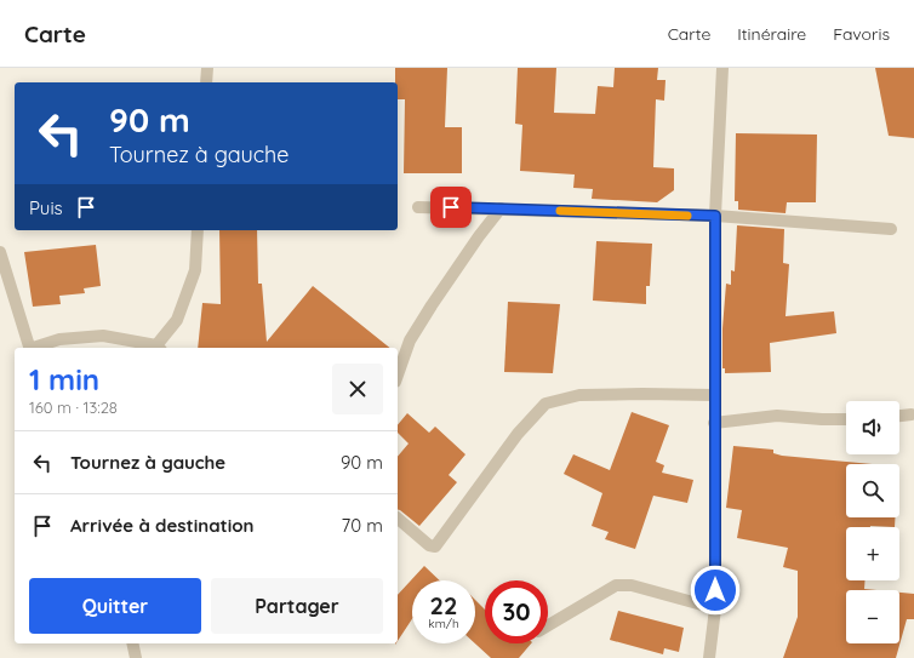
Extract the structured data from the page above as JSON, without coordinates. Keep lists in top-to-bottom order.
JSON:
{
  "page": {
    "header": "Carte",
    "nav": ["Carte", "Itinéraire", "Favoris"],
    "turn": ["90 m", "Tournez à gauche"],
    "then": "Puis",
    "heading": ["1 min", "160 m · 13:28"],
    "map_buttons": ["+", "−"],
    "list": [
      {
        "name": "Tournez à gauche",
        "value": "90 m"
      },
      {
        "name": "Arrivée à destination",
        "value": "70 m"
      }
    ],
    "buttons": ["Quitter", "Partager"],
    "speed": "22 km/h",
    "limit": "30"
  }
}
